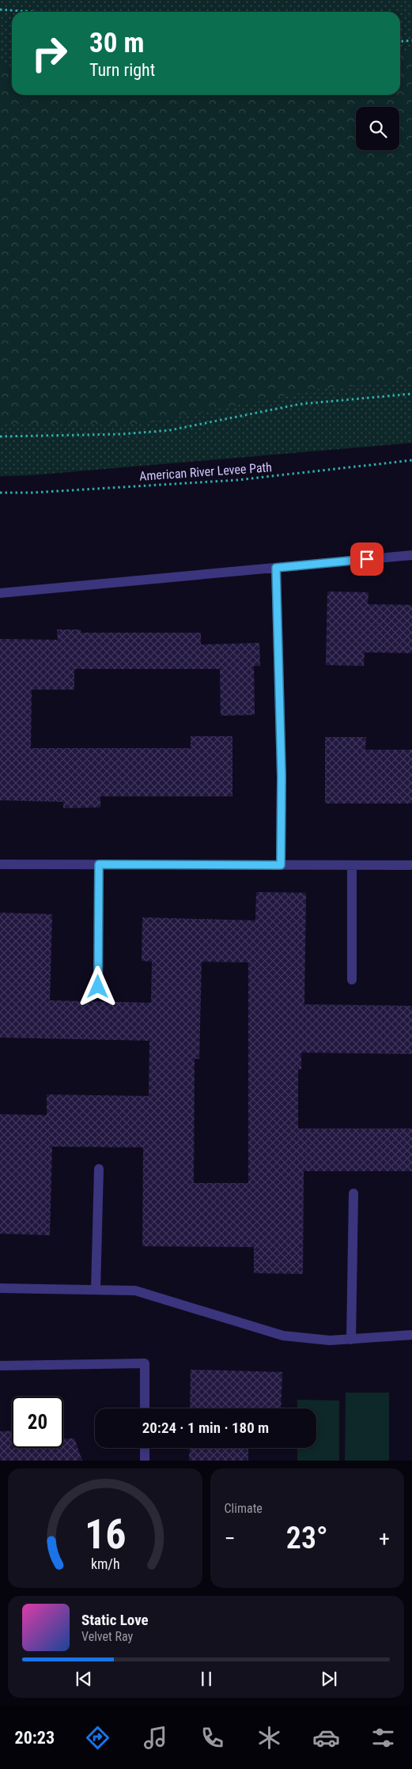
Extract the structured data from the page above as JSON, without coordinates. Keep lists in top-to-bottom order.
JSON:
{
  "streets": {
    "path": ["American River Levee Path"]
  },
  "page": {
    "turn": ["30 m", "Turn right"],
    "limit": "20",
    "trip": "20:24 · 1 min · 180 m",
    "tile": "Climate",
    "heat": ["−", "23°", "+"],
    "song": ["Static Love", "Velvet Ray"],
    "tabs": "20:23",
    "gauge": ["16", "km/h"]
  }
}
